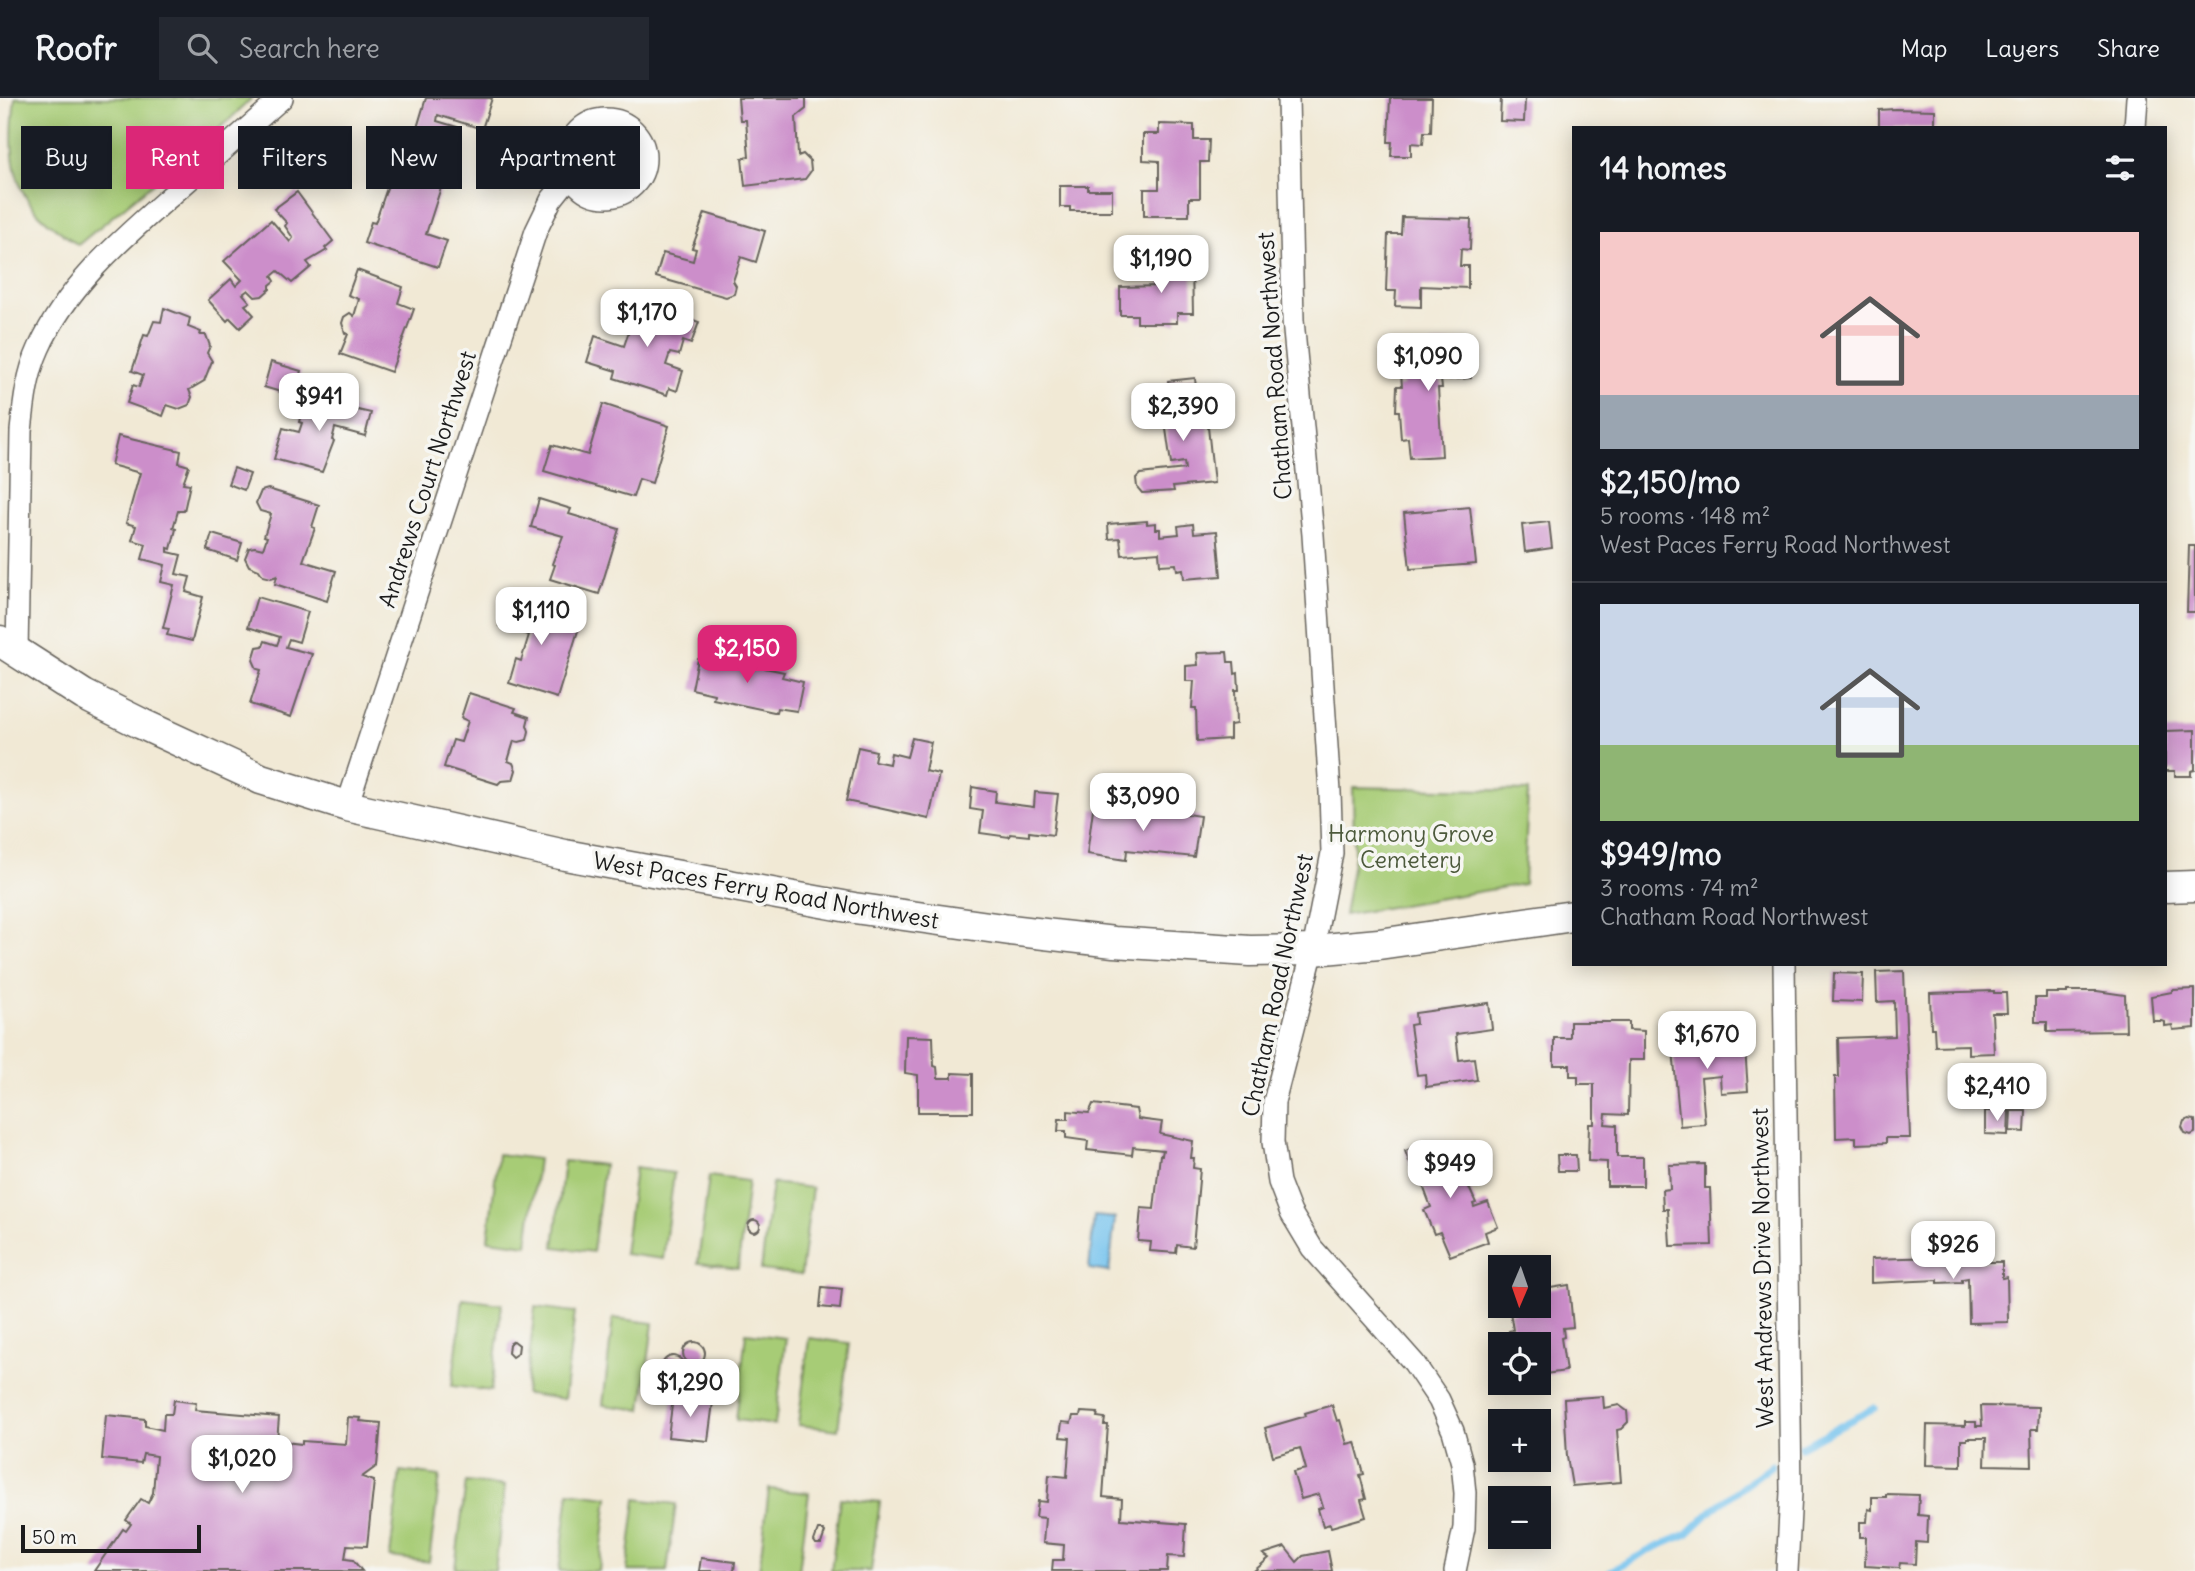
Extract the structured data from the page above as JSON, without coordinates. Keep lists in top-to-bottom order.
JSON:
{
  "streets": {
    "main road": ["West Paces Ferry Road Northwest"],
    "street": ["Chatham Road Northwest", "Andrews Court Northwest", "West Andrews Drive Northwest"]
  },
  "crossings": [
    ["Chatham Road Northwest", "West Paces Ferry Road Northwest"],
    ["Andrews Court Northwest", "West Paces Ferry Road Northwest"]
  ],
  "parks": ["Harmony Grove Cemetery"],
  "scale_bar": "50 m",
  "north": "bottom",
  "page": {
    "header": "Roofr",
    "search": "Search here",
    "nav": ["Map", "Layers", "Share"],
    "chip": [
      "Buy",
      "Rent",
      "Filters",
      "New",
      "Apartment"
    ],
    "heading": "14 homes",
    "list": [
      {
        "name": "$2,150/mo",
        "note": "5 rooms · 148 m² · West Paces Ferry Road Northwest"
      },
      {
        "name": "$949/mo",
        "note": "3 rooms · 74 m² · Chatham Road Northwest"
      }
    ],
    "price": [
      "$1,190",
      "$1,170",
      "$1,090",
      "$941",
      "$2,390",
      "$1,110",
      "$2,150",
      "$3,090",
      "$1,670",
      "$2,410",
      "$949",
      "$926",
      "$1,290",
      "$1,020"
    ],
    "map_buttons": ["+", "−"],
    "scale": "50 m"
  }
}
